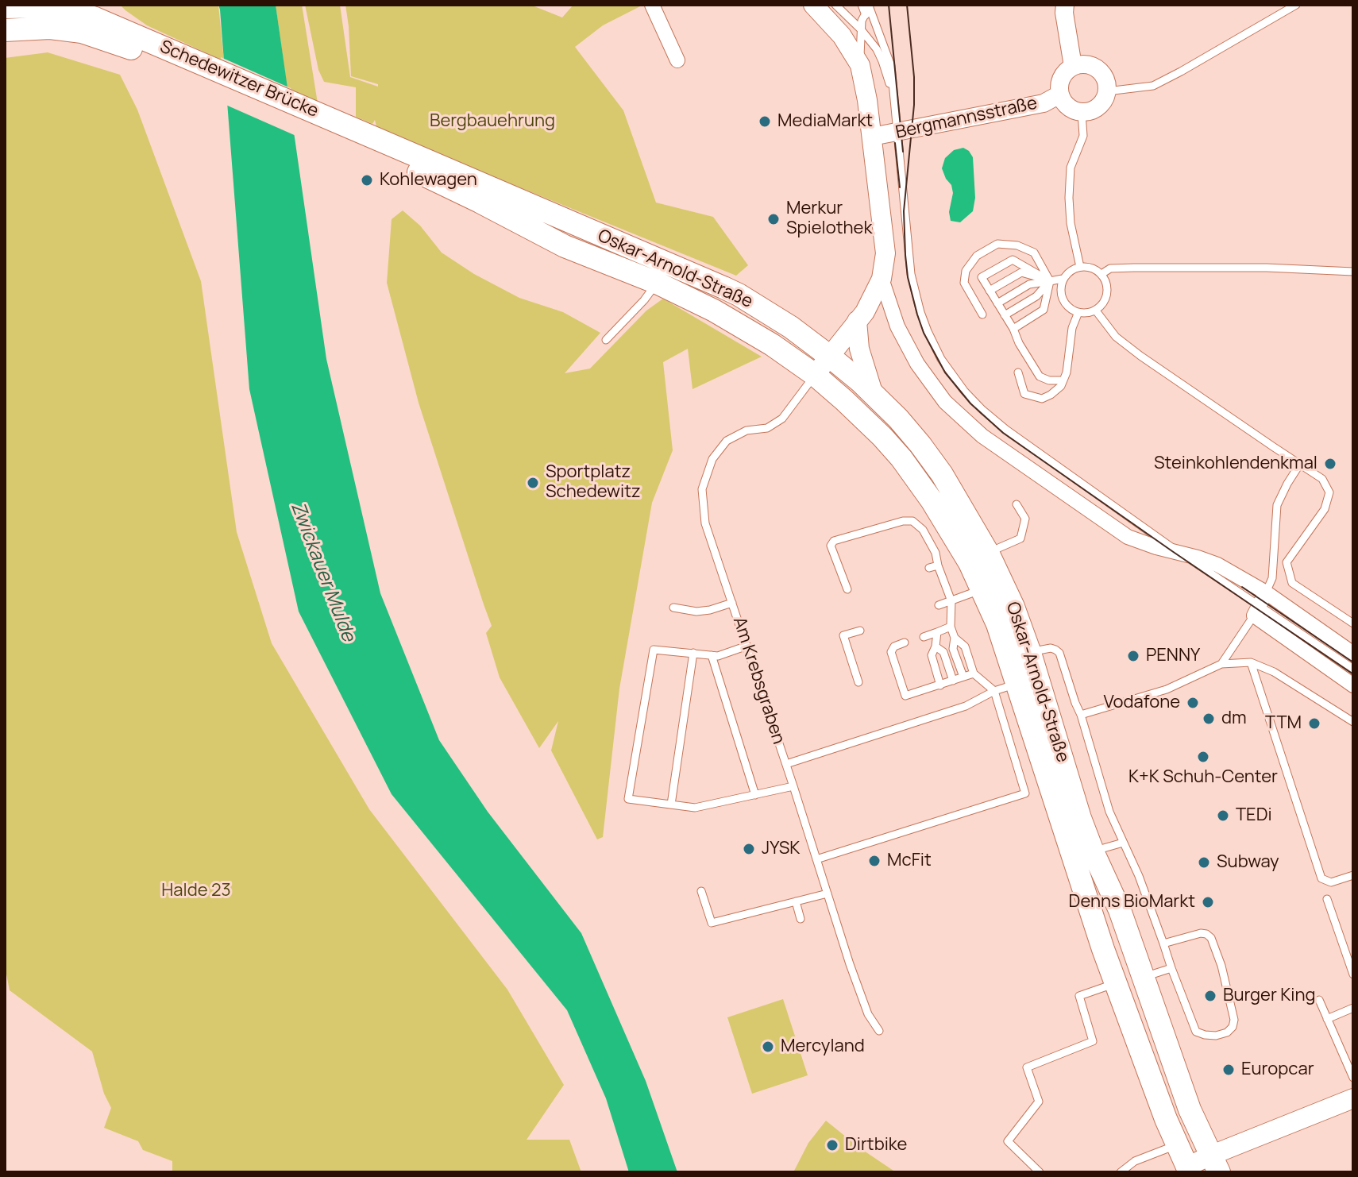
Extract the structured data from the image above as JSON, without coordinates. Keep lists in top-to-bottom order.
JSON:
{
  "streets": {
    "main road": ["Schedewitzer Brücke", "Oskar-Arnold-Straße"],
    "street": ["Bergmannsstraße"],
    "lane": ["Am Krebsgraben"]
  },
  "crossings": [
    ["Schedewitzer Brücke", "Oskar-Arnold-Straße"],
    ["Oskar-Arnold-Straße", "Am Krebsgraben"]
  ],
  "water": ["Zwickauer Mulde"],
  "parks": ["Bergbauehrung", "Halde 23"],
  "places": [
    "MediaMarkt",
    "Kohlewagen",
    "Merkur Spielothek",
    "Steinkohlendenkmal",
    "Sportplatz Schedewitz",
    "PENNY",
    "Vodafone",
    "dm",
    "TTM",
    "K+K Schuh-Center",
    "TEDi",
    "JYSK",
    "McFit",
    "Subway",
    "Denns BioMarkt",
    "Burger King",
    "Mercyland",
    "Europcar",
    "Dirtbike"
  ]
}
